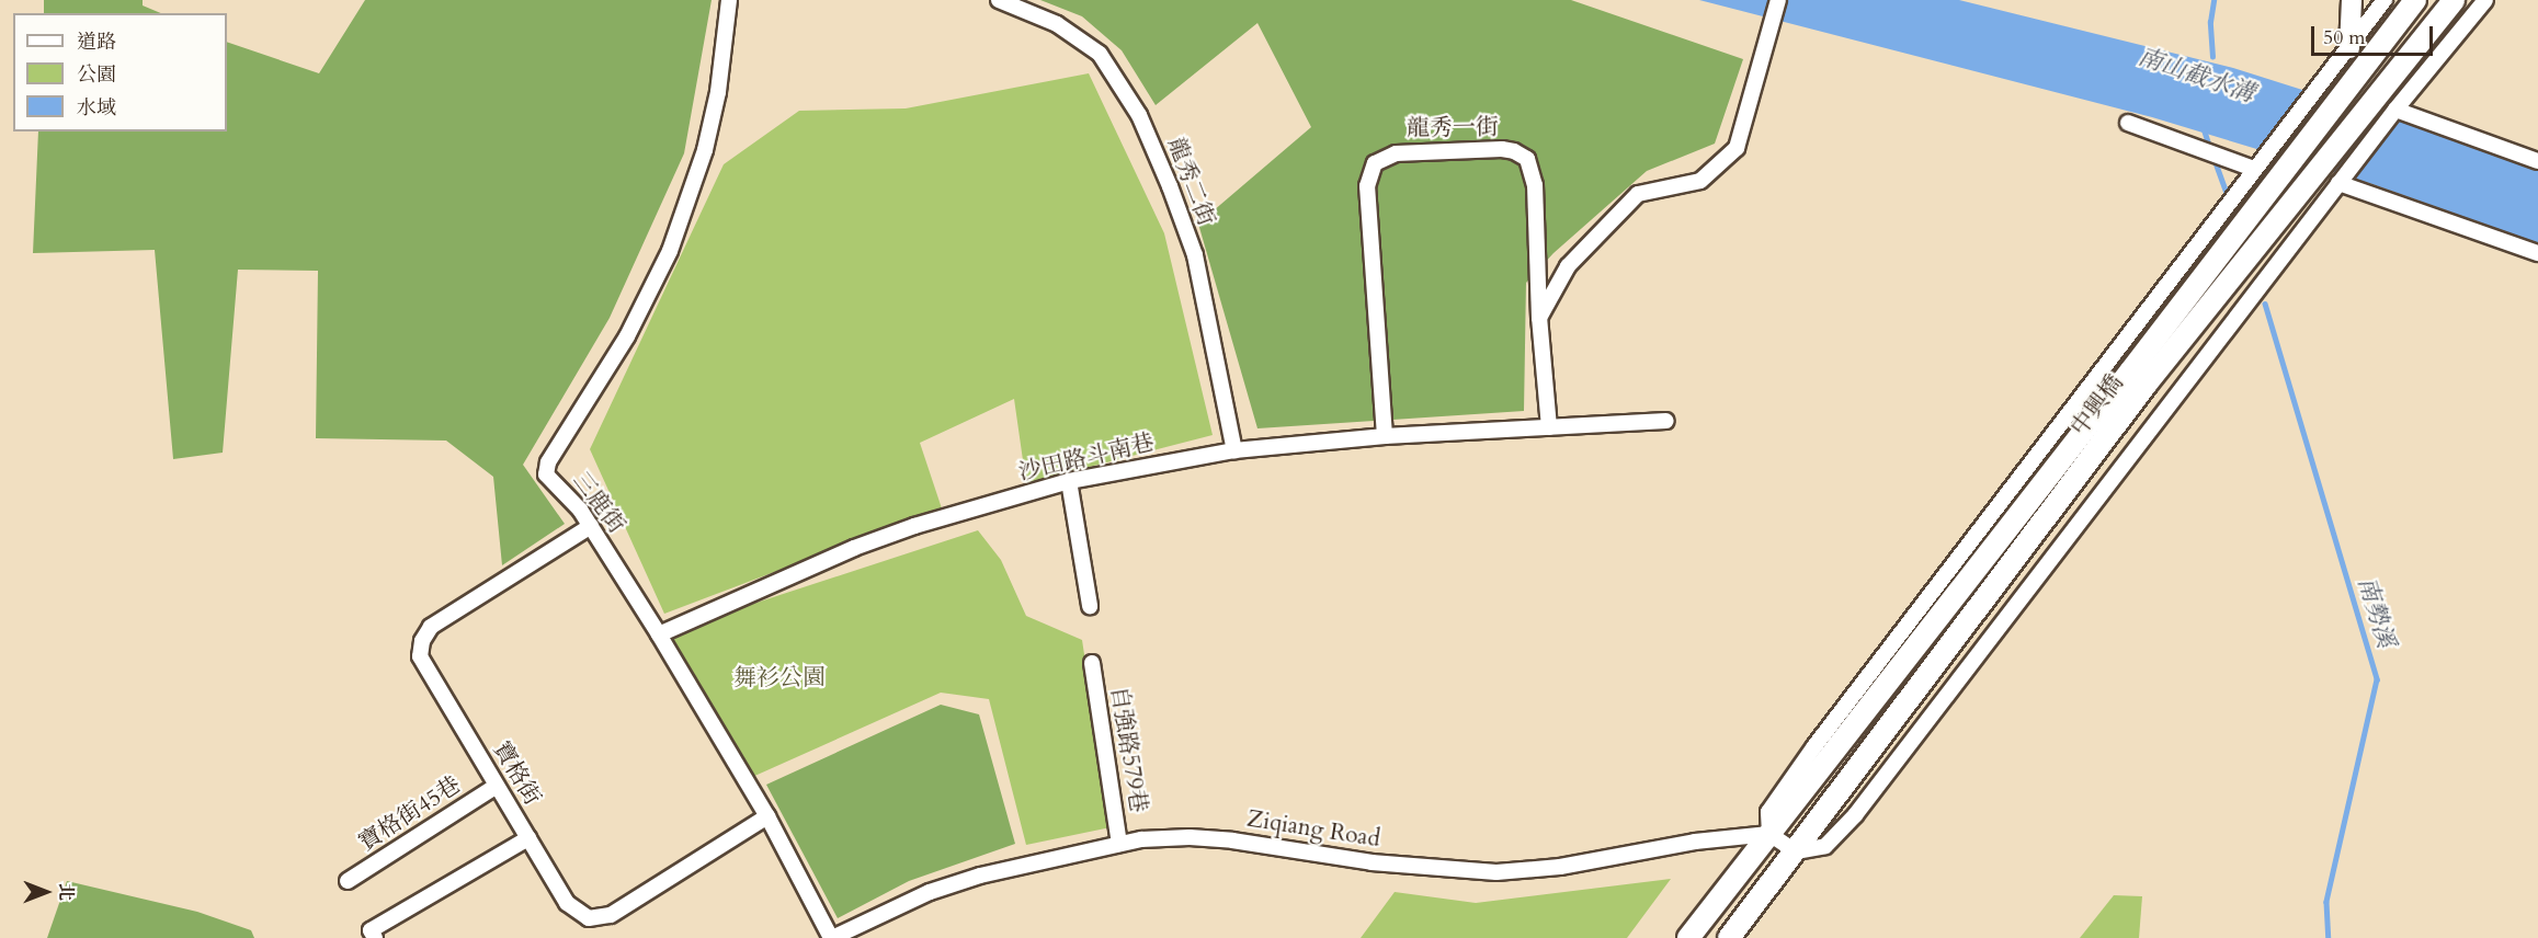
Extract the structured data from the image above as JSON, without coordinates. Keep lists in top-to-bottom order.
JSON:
{
  "streets": {
    "main road": ["中興橋"],
    "street": [
      "龍秀一街",
      "龍秀二街",
      "沙田路斗南巷",
      "三鹿街",
      "自強路579巷",
      "寶格街",
      "寶格街45巷",
      "Ziqiang Road"
    ]
  },
  "crossings": [
    ["龍秀一街", "沙田路斗南巷"],
    ["龍秀二街", "沙田路斗南巷"],
    ["中興橋", "Ziqiang Road"],
    ["沙田路斗南巷", "三鹿街"],
    ["三鹿街", "寶格街"],
    ["三鹿街", "Ziqiang Road"],
    ["自強路579巷", "Ziqiang Road"],
    ["寶格街", "寶格街45巷"]
  ],
  "water": ["南山截水溝", "南勢溪"],
  "parks": ["舞衫公園"],
  "legend": ["道路", "公園", "水域"],
  "scale_bar": "50 m",
  "north": "right"
}
